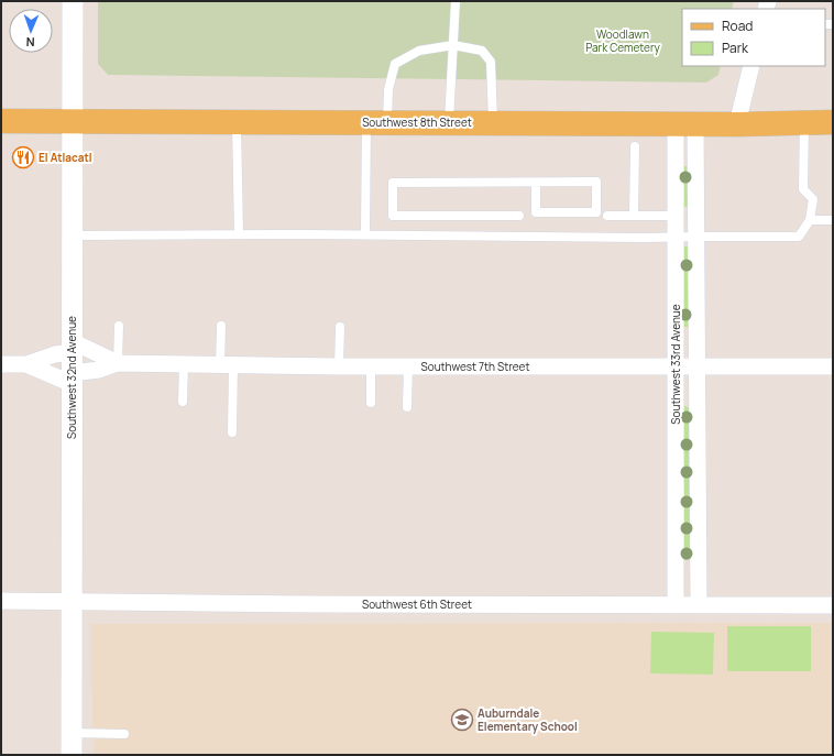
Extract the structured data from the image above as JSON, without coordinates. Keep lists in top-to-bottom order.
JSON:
{
  "streets": {
    "main road": ["Southwest 8th Street"],
    "street": [
      "Southwest 33rd Avenue",
      "Southwest 7th Street",
      "Southwest 32nd Avenue",
      "Southwest 6th Street"
    ]
  },
  "crossings": [
    ["Southwest 8th Street", "Southwest 33rd Avenue"],
    ["Southwest 8th Street", "Southwest 32nd Avenue"],
    ["Southwest 33rd Avenue", "Southwest 7th Street"],
    ["Southwest 33rd Avenue", "Southwest 6th Street"],
    ["Southwest 7th Street", "Southwest 32nd Avenue"],
    ["Southwest 32nd Avenue", "Southwest 6th Street"]
  ],
  "parks": ["Woodlawn Park Cemetery"],
  "places": {
    "restaurant": ["El Atlacatl"],
    "school or university": ["Auburndale Elementary School"]
  },
  "legend": ["Road", "Park"],
  "north": "bottom"
}
